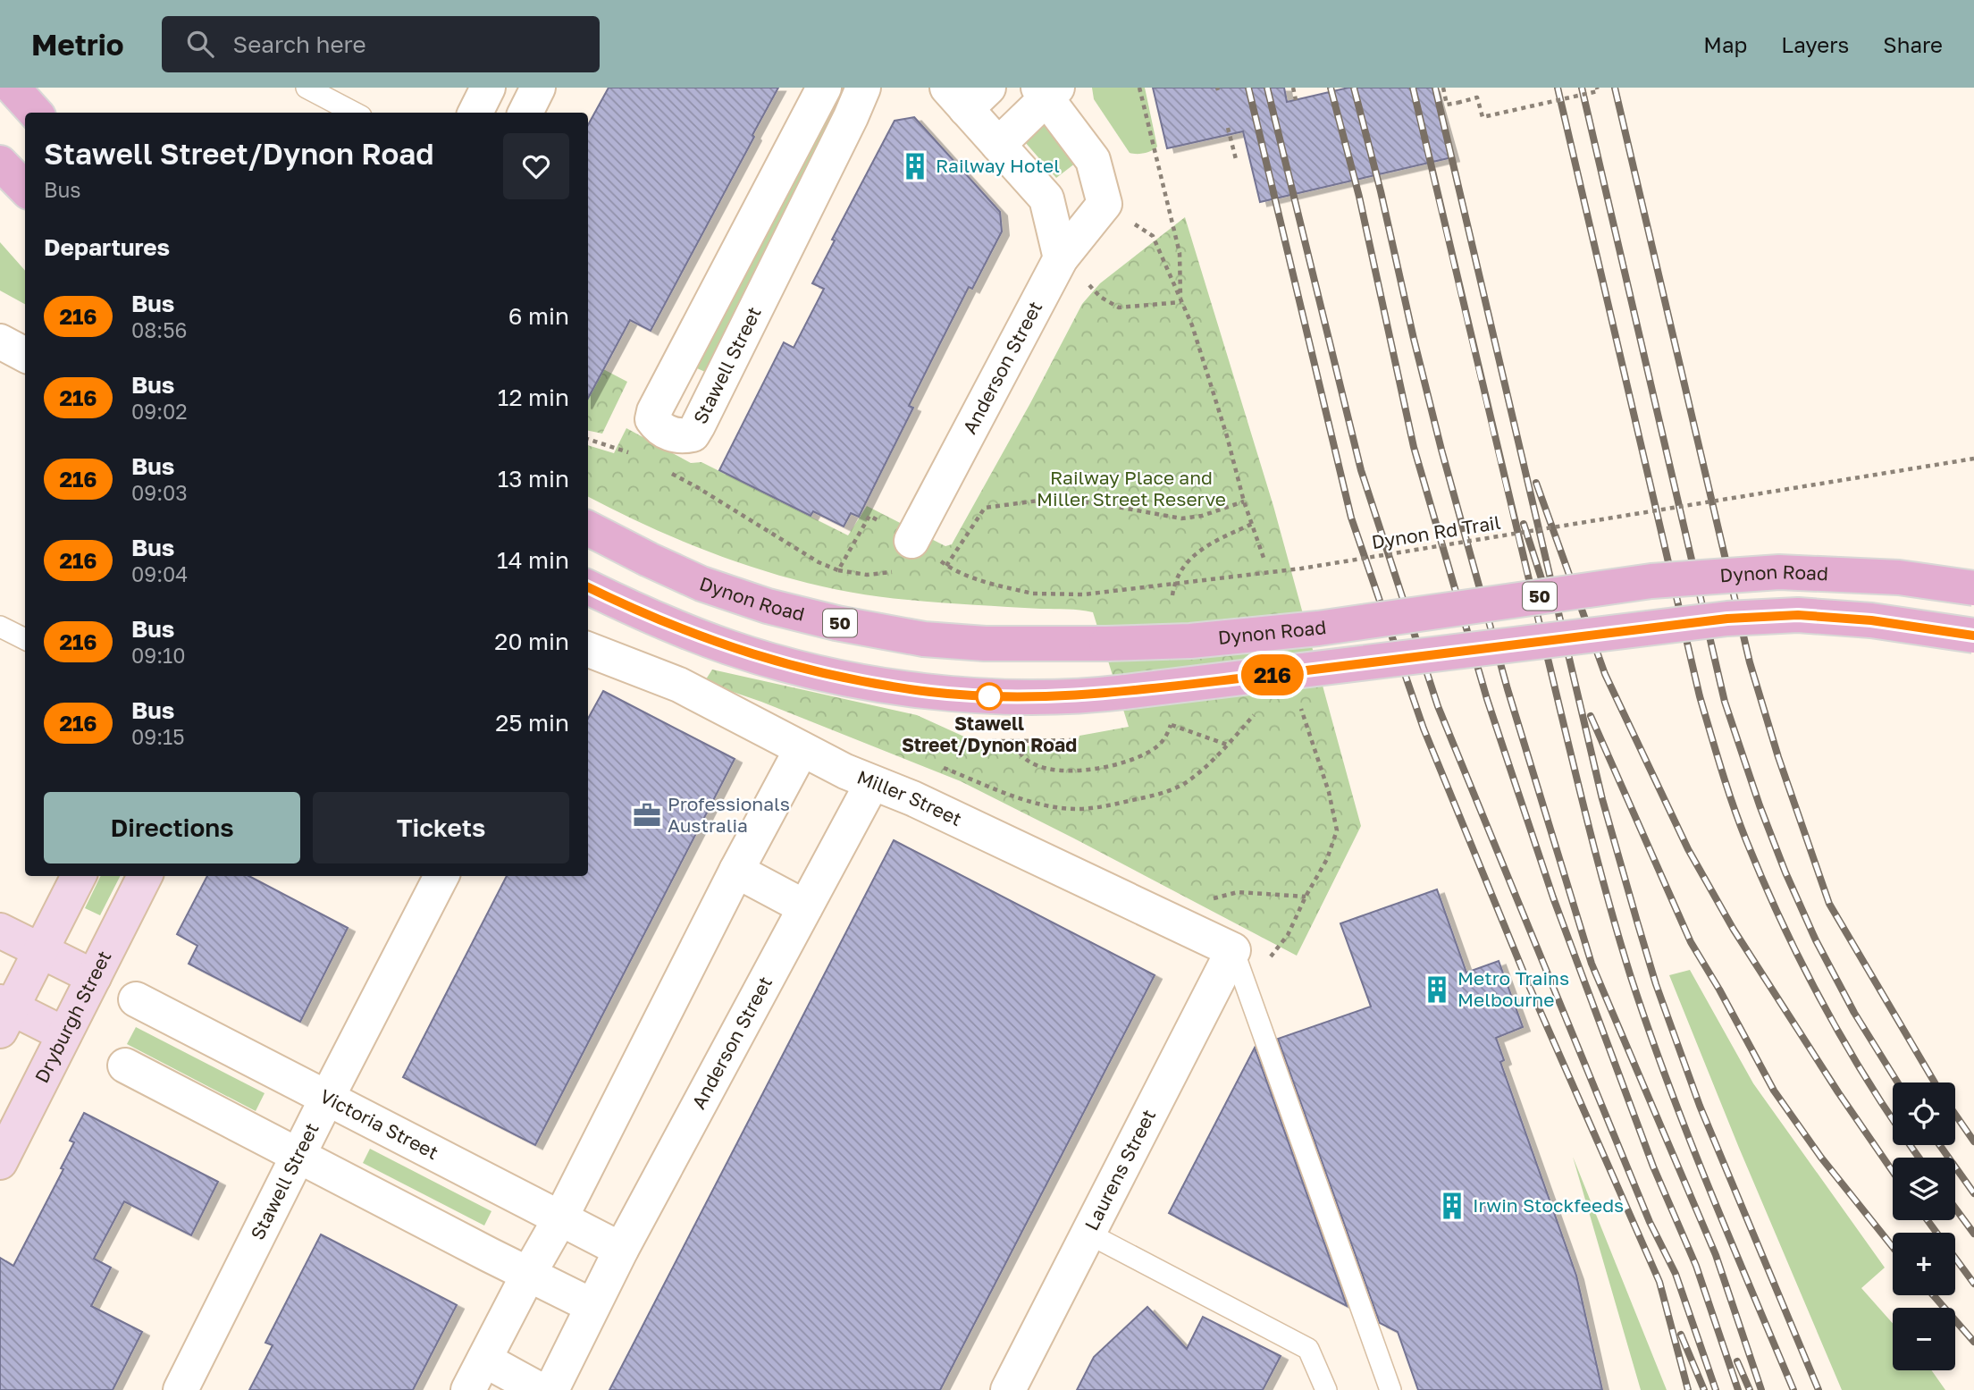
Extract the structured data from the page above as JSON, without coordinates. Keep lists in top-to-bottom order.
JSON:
{
  "streets": {
    "main road": ["Dynon Road", "50", "Dryburgh Street"],
    "street": [
      "Stawell Street",
      "Anderson Street",
      "Miller Street",
      "Victoria Street",
      "Laurens Street"
    ],
    "path": ["Dynon Rd Trail"]
  },
  "crossings": [
    ["Stawell Street", "Victoria Street"],
    ["Anderson Street", "Dynon Rd Trail"],
    ["Anderson Street", "Miller Street"],
    ["Anderson Street", "Victoria Street"],
    ["Miller Street", "Laurens Street"]
  ],
  "parks": ["Railway Place and Miller Street Reserve"],
  "places": {
    "building": ["Railway Hotel", "Metro Trains Melbourne", "Irwin Stockfeeds"],
    "other": ["Stawell Street/Dynon Road"],
    "office": ["Professionals Australia"]
  },
  "lines": ["bus line 216"],
  "page": {
    "header": "Metrio",
    "search": "Search here",
    "nav": ["Map", "Layers", "Share"],
    "on_map": "216",
    "heading": [
      ["Stawell Street/Dynon Road", "Bus"],
      "Departures"
    ],
    "list": [
      {
        "mark": "216",
        "name": "Bus",
        "note": "08:56",
        "value": "6 min"
      },
      {
        "mark": "216",
        "name": "Bus",
        "note": "09:02",
        "value": "12 min"
      },
      {
        "mark": "216",
        "name": "Bus",
        "note": "09:03",
        "value": "13 min"
      },
      {
        "mark": "216",
        "name": "Bus",
        "note": "09:04",
        "value": "14 min"
      },
      {
        "mark": "216",
        "name": "Bus",
        "note": "09:10",
        "value": "20 min"
      },
      {
        "mark": "216",
        "name": "Bus",
        "note": "09:15",
        "value": "25 min"
      }
    ],
    "buttons": ["Directions", "Tickets"],
    "map_buttons": ["+", "−"]
  }
}
